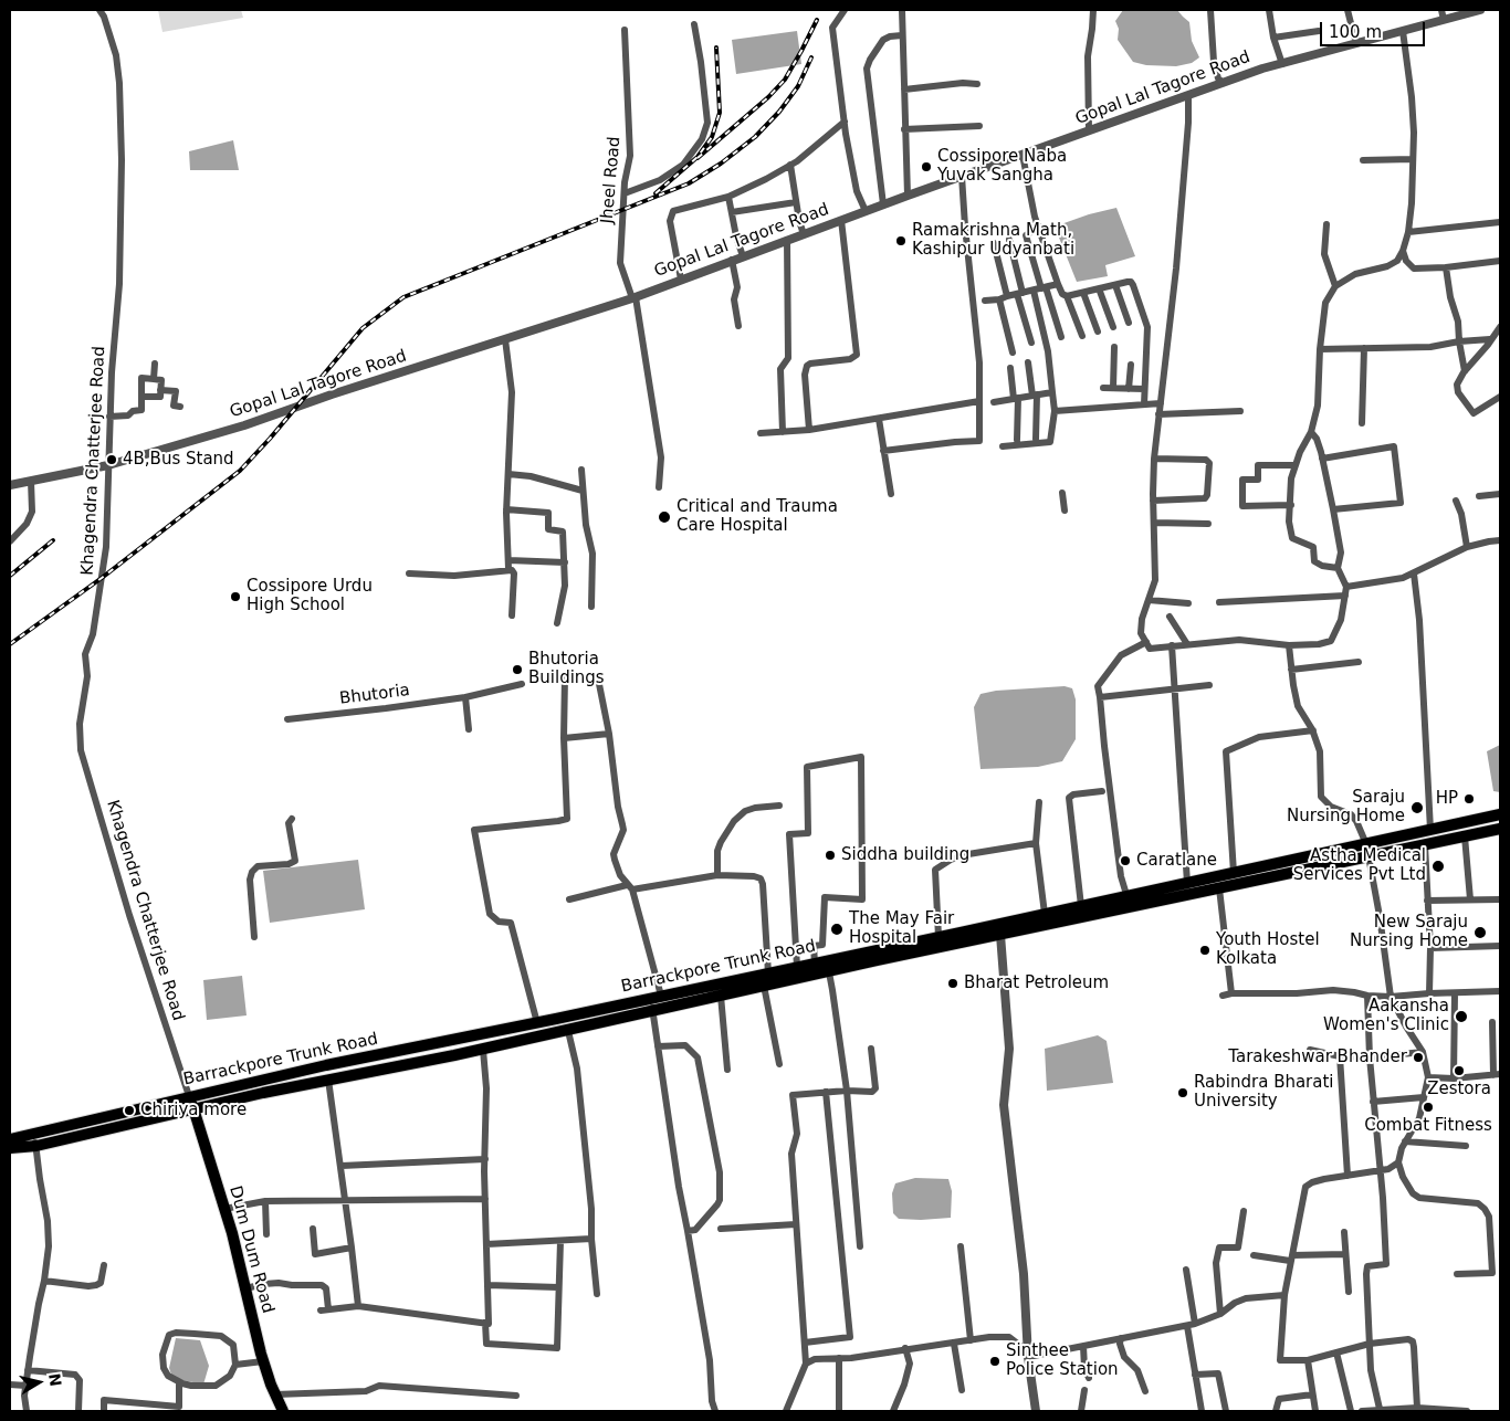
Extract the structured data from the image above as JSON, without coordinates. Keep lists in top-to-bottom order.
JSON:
{
  "streets": {
    "main road": ["Barrackpore Trunk Road", "Dum Dum Road"],
    "street": [
      "Gopal Lal Tagore Road",
      "Jheel Road",
      "Khagendra Chatterjee Road",
      "Bhutoria"
    ]
  },
  "crossings": [
    ["Gopal Lal Tagore Road", "Jheel Road"],
    ["Gopal Lal Tagore Road", "Khagendra Chatterjee Road"],
    ["Khagendra Chatterjee Road", "Barrackpore Trunk Road"],
    ["Khagendra Chatterjee Road", "Dum Dum Road"],
    ["Barrackpore Trunk Road", "Dum Dum Road"]
  ],
  "places": [
    "Cossipore Naba Yuvak Sangha",
    "Ramakrishna Math, Kashipur Udyanbati",
    "4B,Bus Stand",
    "Critical and Trauma Care Hospital",
    "Cossipore Urdu High School",
    "Bhutoria Buildings",
    "HP",
    "Saraju Nursing Home",
    "Siddha building",
    "Caratlane",
    "Astha Medical Services Pvt Ltd",
    "The May Fair Hospital",
    "New Saraju Nursing Home",
    "Youth Hostel Kolkata",
    "Bharat Petroleum",
    "Aakansha Women's Clinic",
    "Tarakeshwar Bhander",
    "Zestora",
    "Rabindra Bharati University",
    "Combat Fitness",
    "Chiriya more",
    "Sinthee Police Station"
  ],
  "scale_bar": "100 m",
  "north": "right"
}
